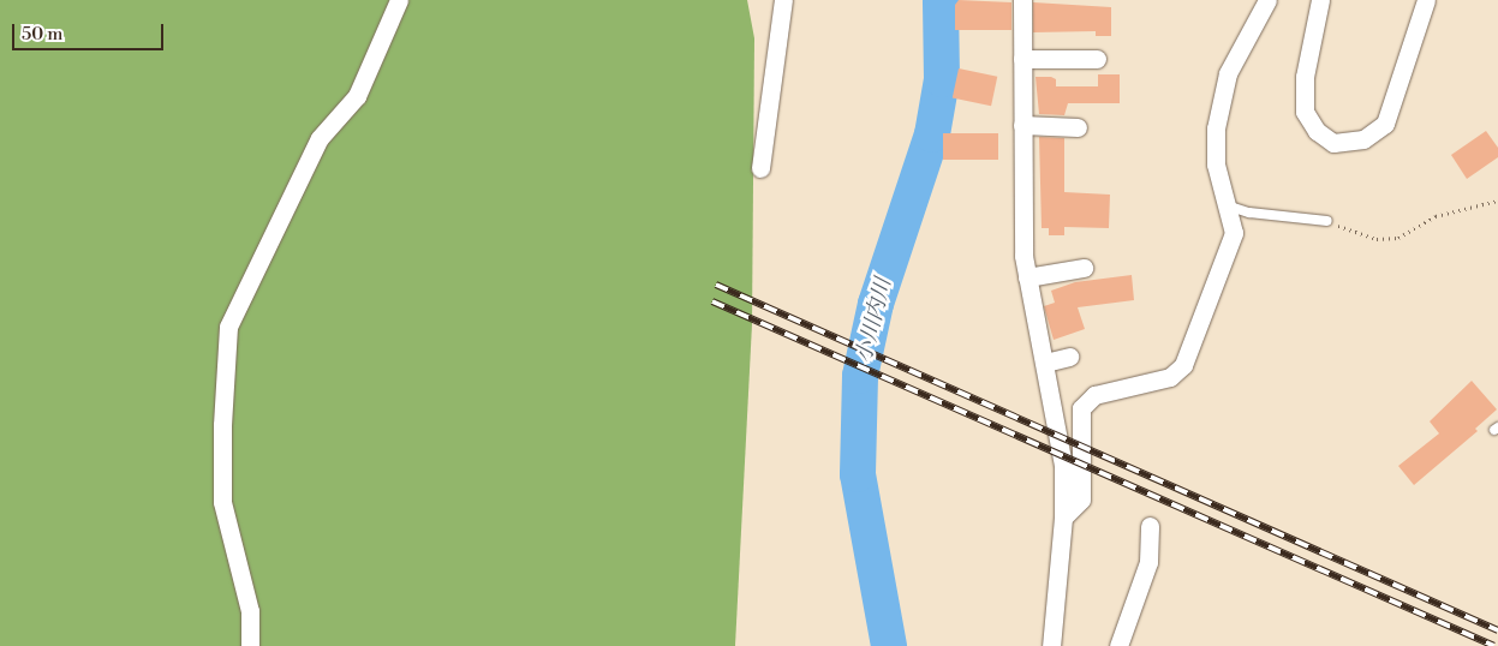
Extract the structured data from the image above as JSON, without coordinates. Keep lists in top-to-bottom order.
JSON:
{
  "water": ["小川内川"],
  "scale_bar": "50 m"
}
